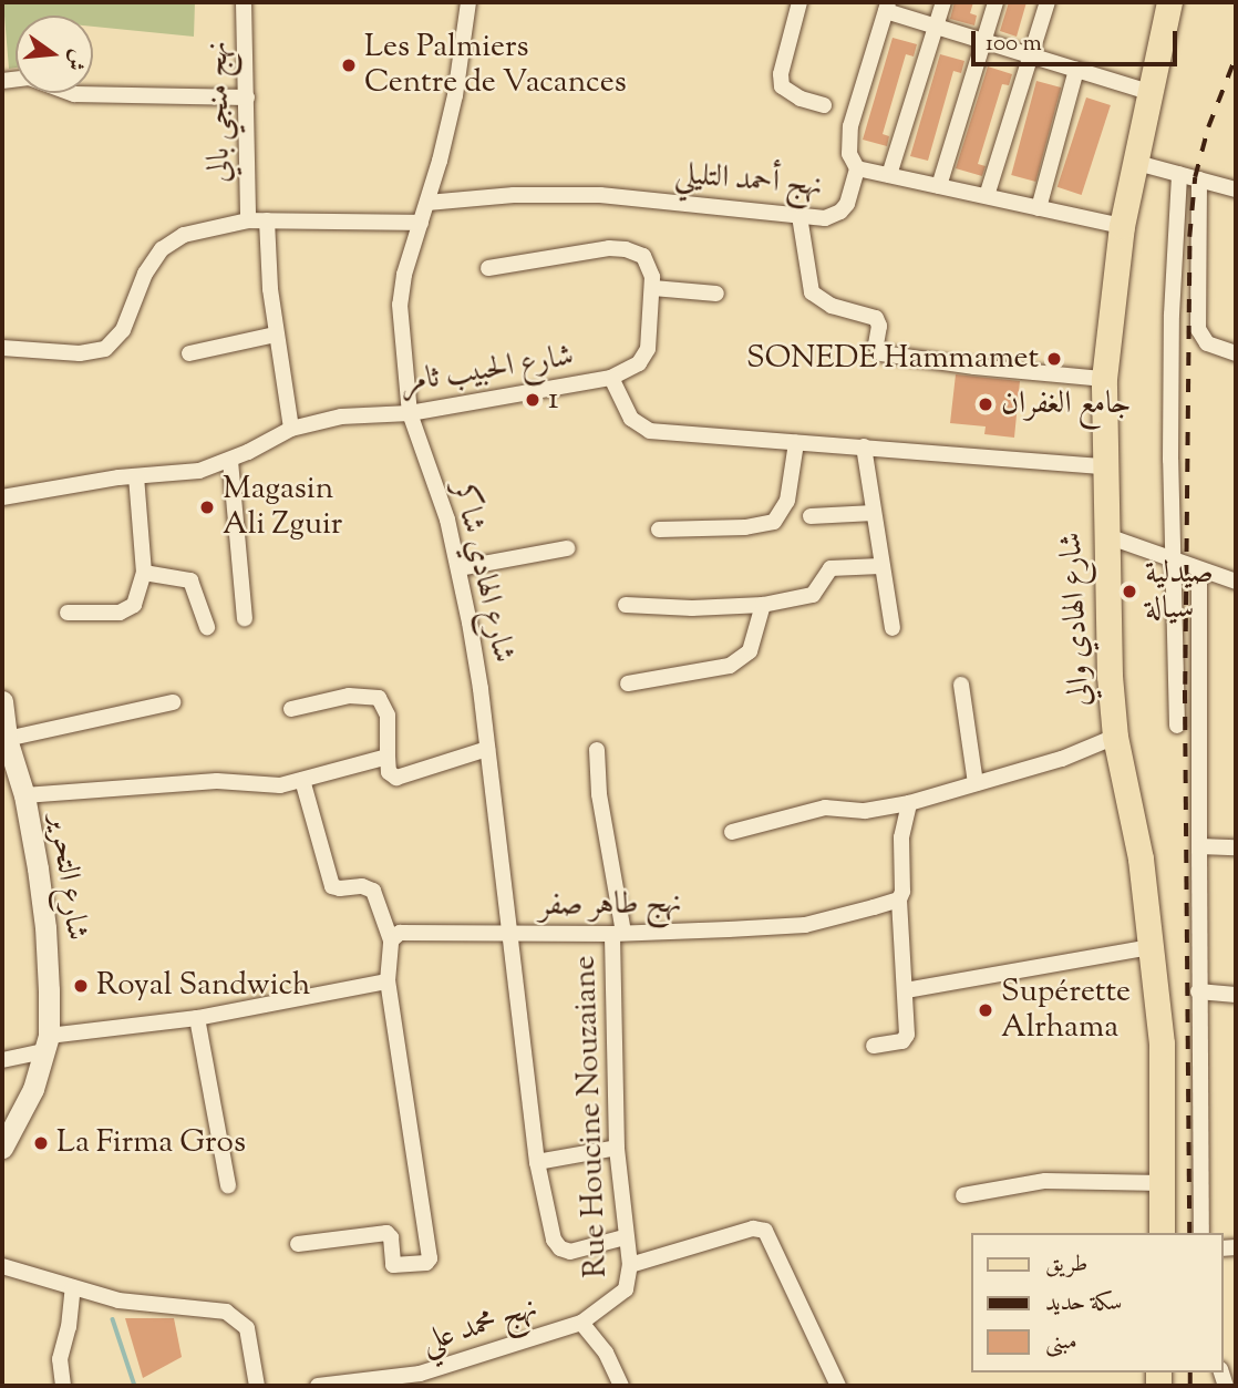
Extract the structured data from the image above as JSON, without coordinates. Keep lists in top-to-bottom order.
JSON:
{
  "streets": {
    "main road": ["شارع الهادي والي"],
    "street": [
      "نهج منجي بالي",
      "نهج أحمد التليلي",
      "شارع الحبيب ثامر",
      "شارع الهادي شاكر",
      "شارع التحرير",
      "نهج طاهر صفر",
      "Rue Houcine Nouzaiane",
      "نهج محمد علي"
    ]
  },
  "crossings": [
    ["نهج أحمد التليلي", "شارع الهادي شاكر"],
    ["نهج أحمد التليلي", "شارع الهادي والي"],
    ["شارع الحبيب ثامر", "شارع الهادي شاكر"],
    ["شارع الحبيب ثامر", "شارع الهادي والي"],
    ["شارع الهادي شاكر", "نهج طاهر صفر"],
    ["شارع الهادي شاكر", "Rue Houcine Nouzaiane"],
    ["نهج طاهر صفر", "Rue Houcine Nouzaiane"],
    ["Rue Houcine Nouzaiane", "نهج محمد علي"]
  ],
  "places": [
    "Les Palmiers Centre de Vacances",
    "SONEDE Hammamet",
    "1",
    "جامع الغفران",
    "Magasin Ali Zguir",
    "صيدلية سيالة",
    "Royal Sandwich",
    "Supérette Alrhama",
    "La Firma Gros"
  ],
  "legend": ["طريق", "سكة حديد", "مبنى"],
  "scale_bar": "100 m",
  "north": "right"
}
